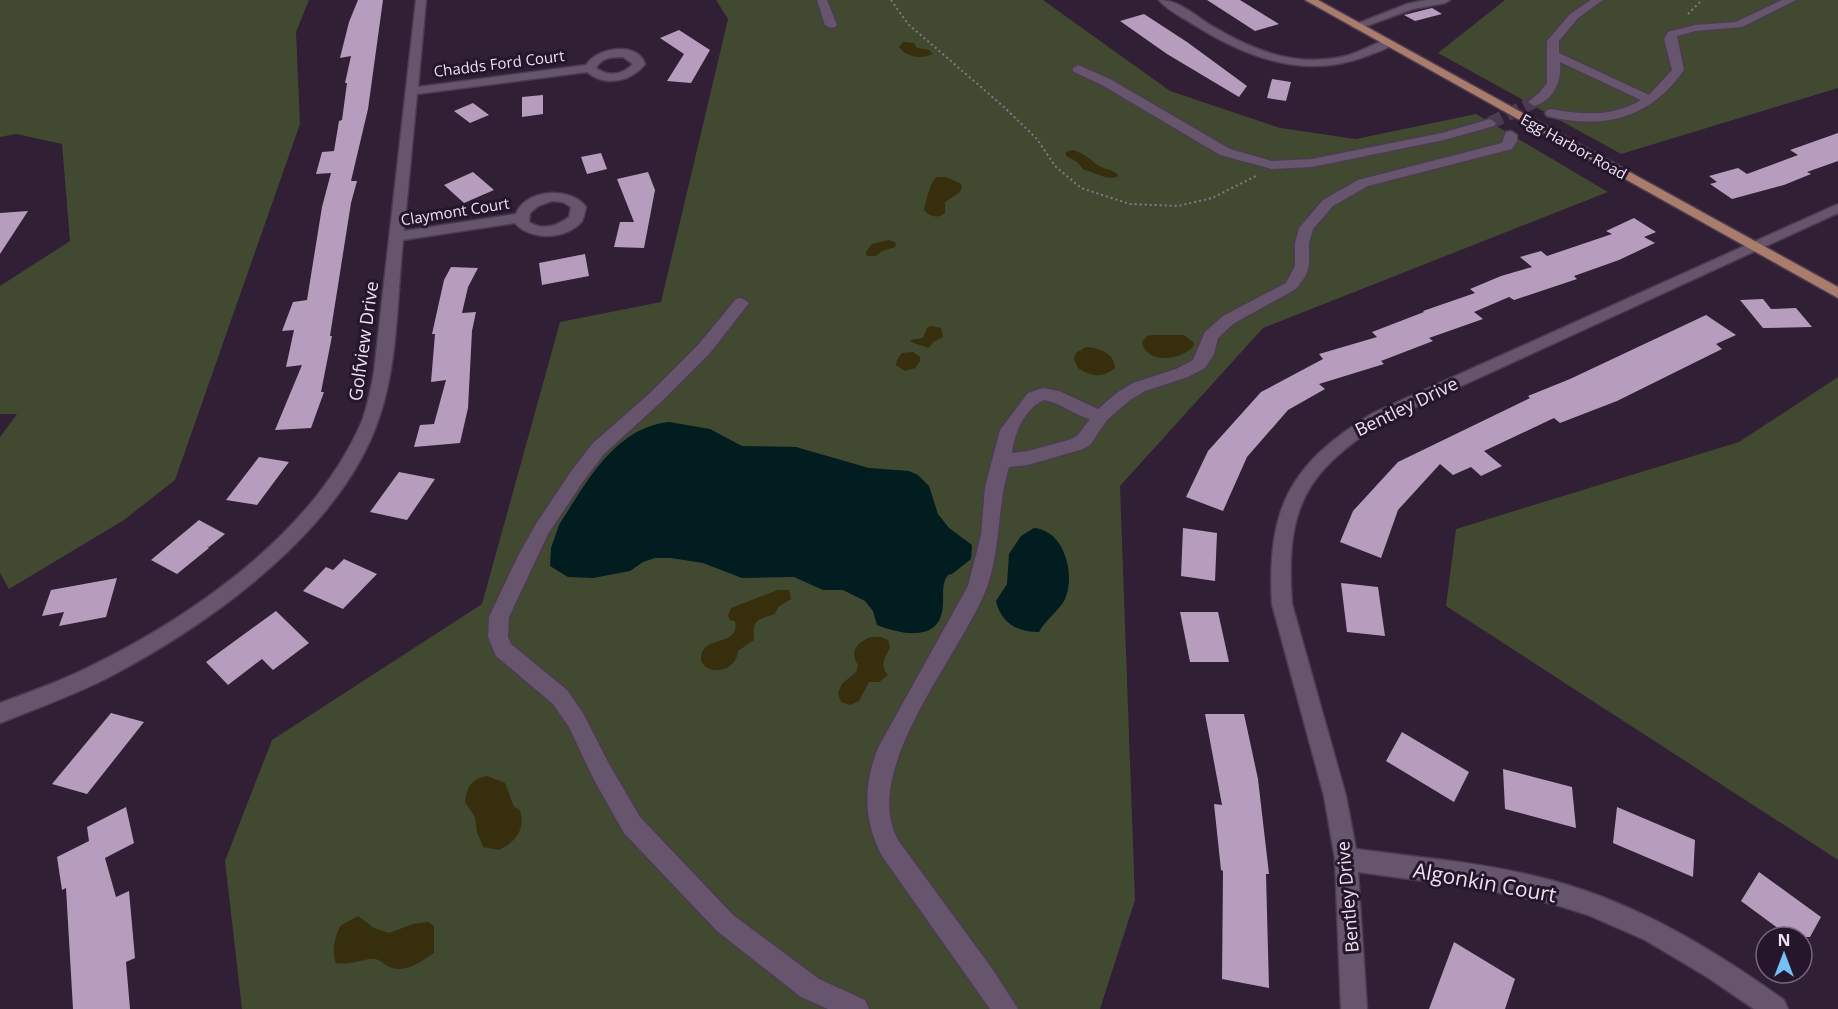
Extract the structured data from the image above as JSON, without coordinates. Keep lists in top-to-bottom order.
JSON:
{
  "streets": {
    "main road": ["Egg Harbor Road"],
    "street": [
      "Chadds Ford Court",
      "Claymont Court",
      "Golfview Drive",
      "Bentley Drive",
      "Algonkin Court"
    ]
  },
  "crossings": [
    ["Chadds Ford Court", "Golfview Drive"],
    ["Egg Harbor Road", "Bentley Drive"],
    ["Claymont Court", "Golfview Drive"],
    ["Bentley Drive", "Algonkin Court"]
  ],
  "north": "top"
}
